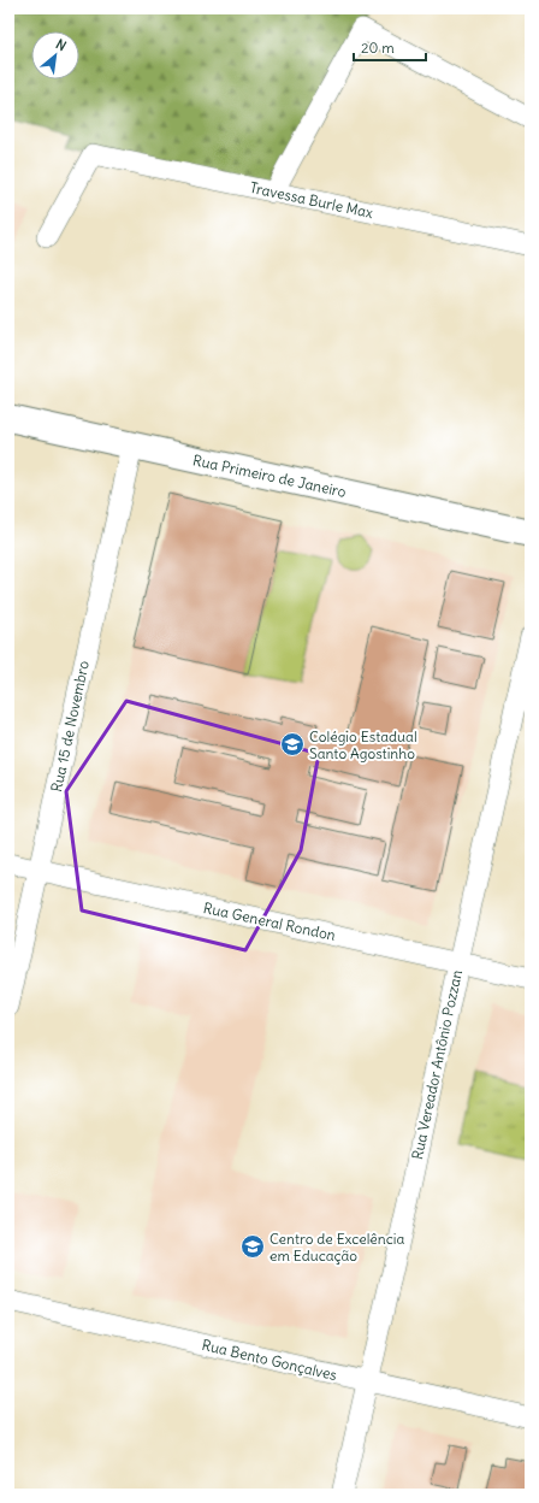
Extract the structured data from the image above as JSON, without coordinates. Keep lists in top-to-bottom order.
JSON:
{
  "streets": {
    "street": [
      "Travessa Burle Max",
      "Rua Primeiro de Janeiro",
      "Rua 15 de Novembro",
      "Rua General Rondon",
      "Rua Vereador Antônio Pozzan",
      "Rua Bento Gonçalves"
    ]
  },
  "crossings": [
    ["Rua Primeiro de Janeiro", "Rua 15 de Novembro"],
    ["Rua 15 de Novembro", "Rua General Rondon"],
    ["Rua General Rondon", "Rua Vereador Antônio Pozzan"],
    ["Rua Vereador Antônio Pozzan", "Rua Bento Gonçalves"]
  ],
  "places": {
    "school or university": ["Colégio Estadual Santo Agostinho", "Centro de Excelência em Educação"]
  },
  "scale_bar": "20 m",
  "north": "top right"
}
